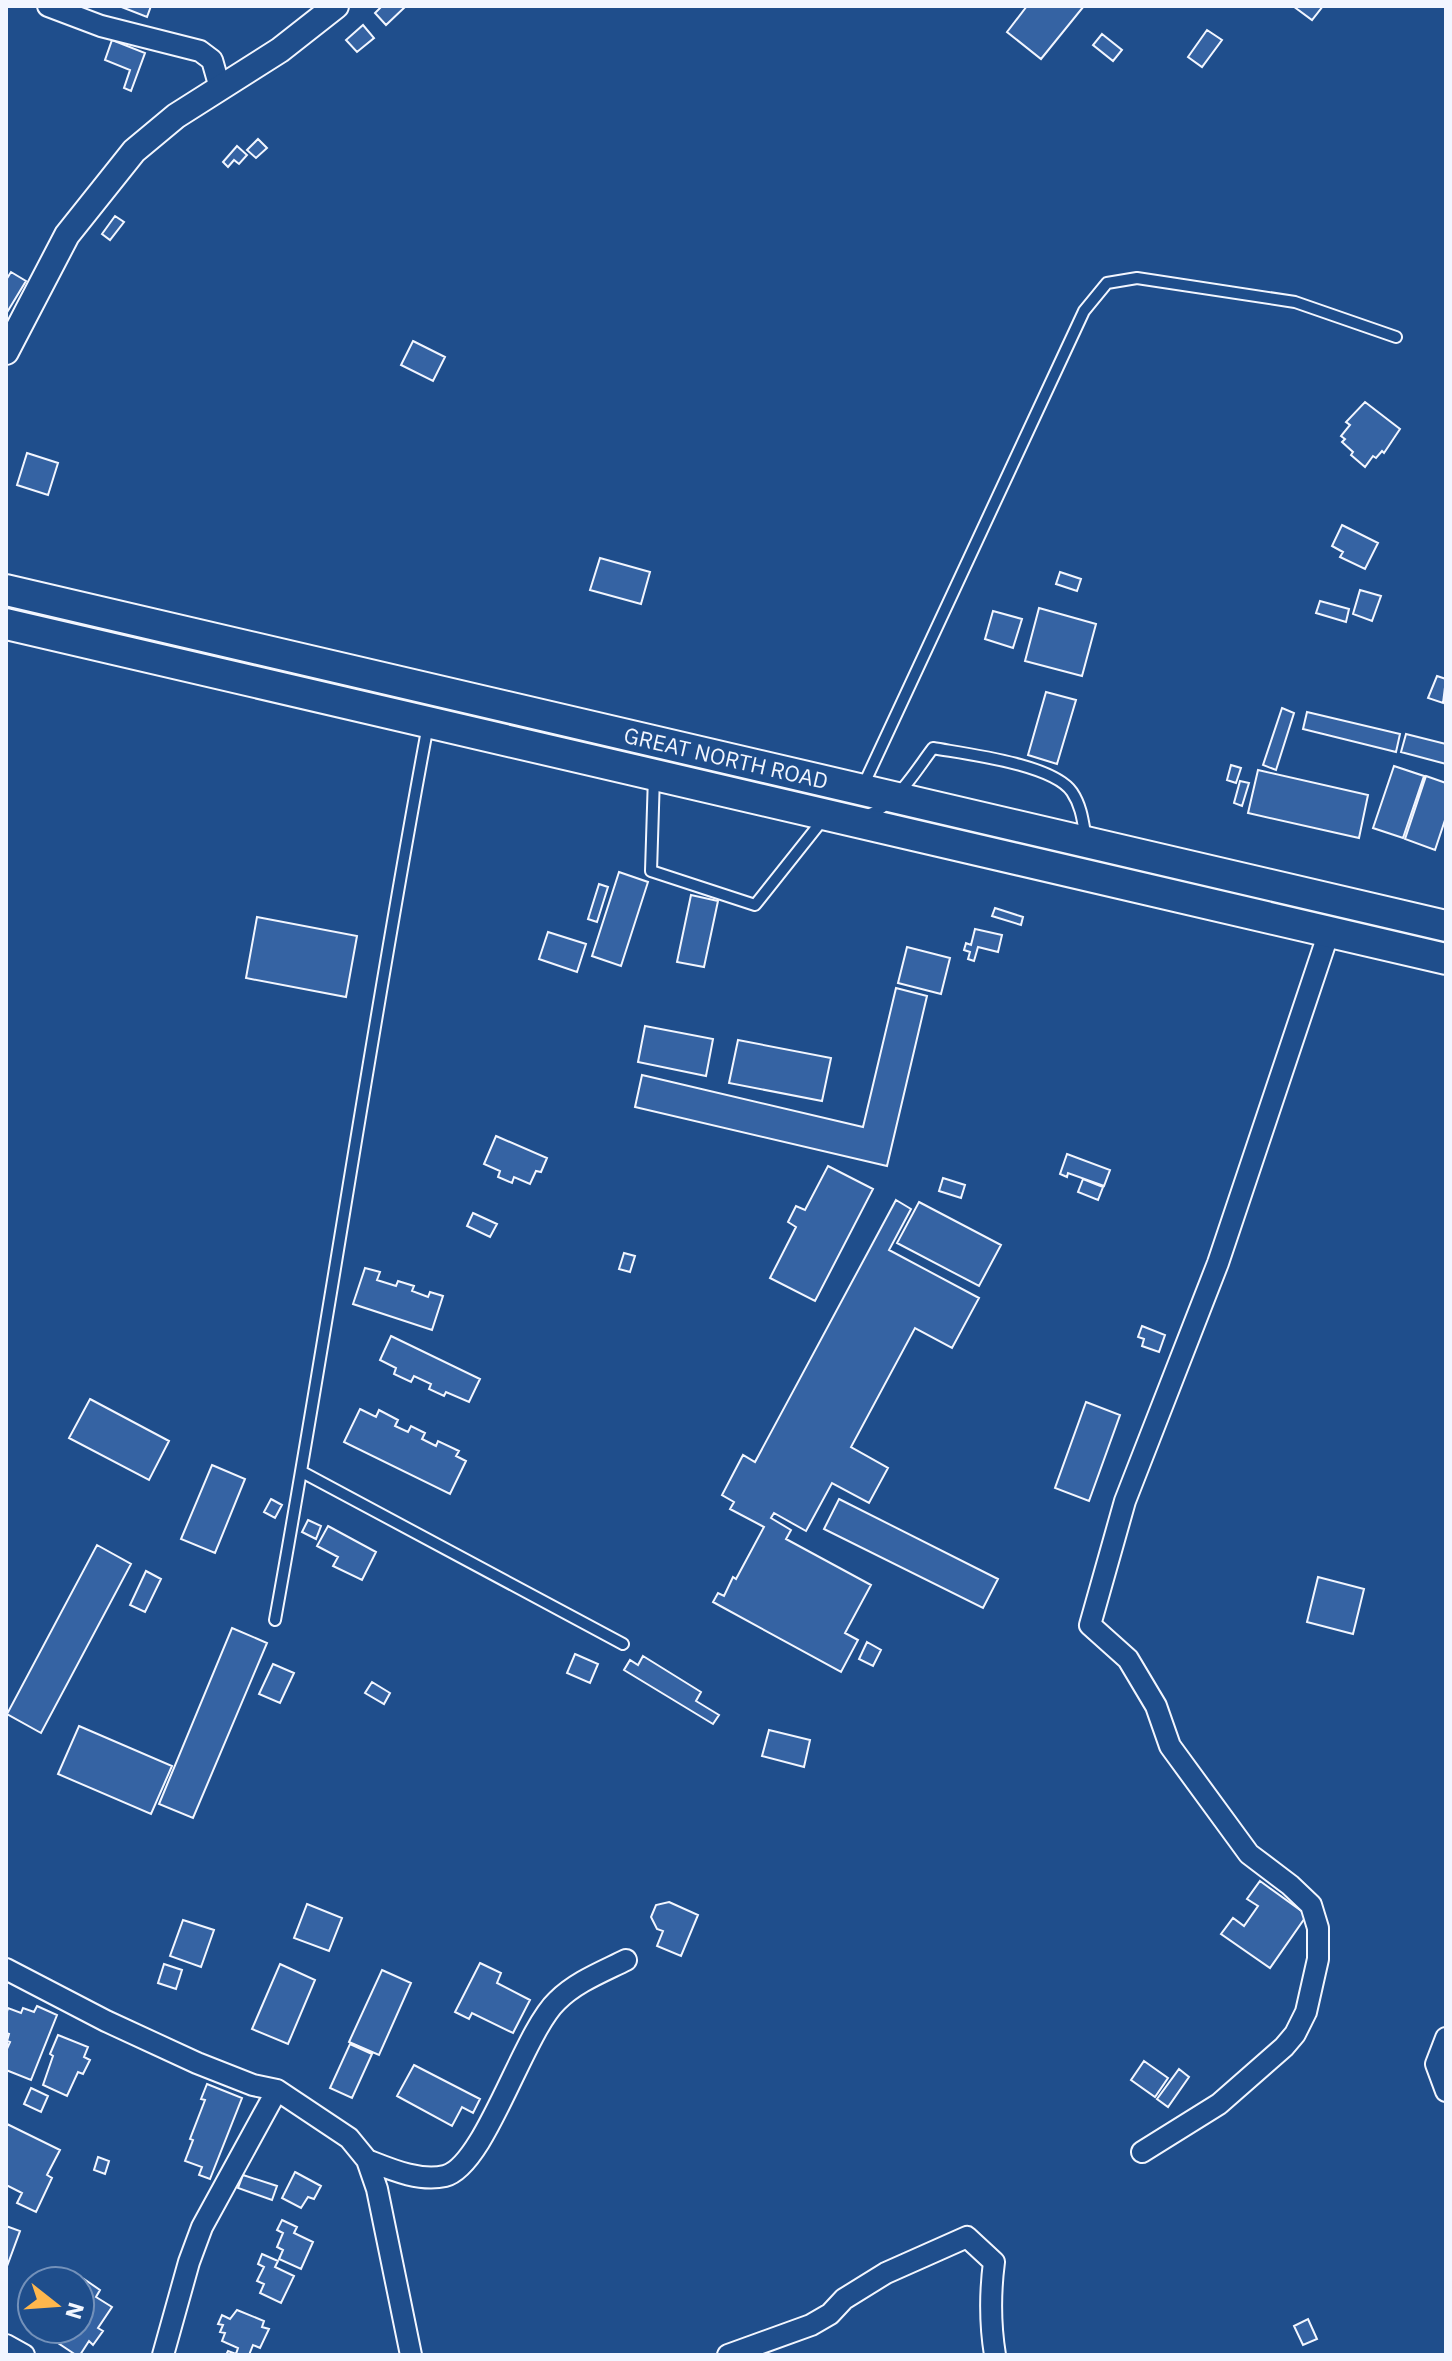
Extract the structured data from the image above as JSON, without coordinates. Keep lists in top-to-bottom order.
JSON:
{
  "streets": {
    "main road": ["GREAT NORTH ROAD"]
  },
  "north": "right"
}
